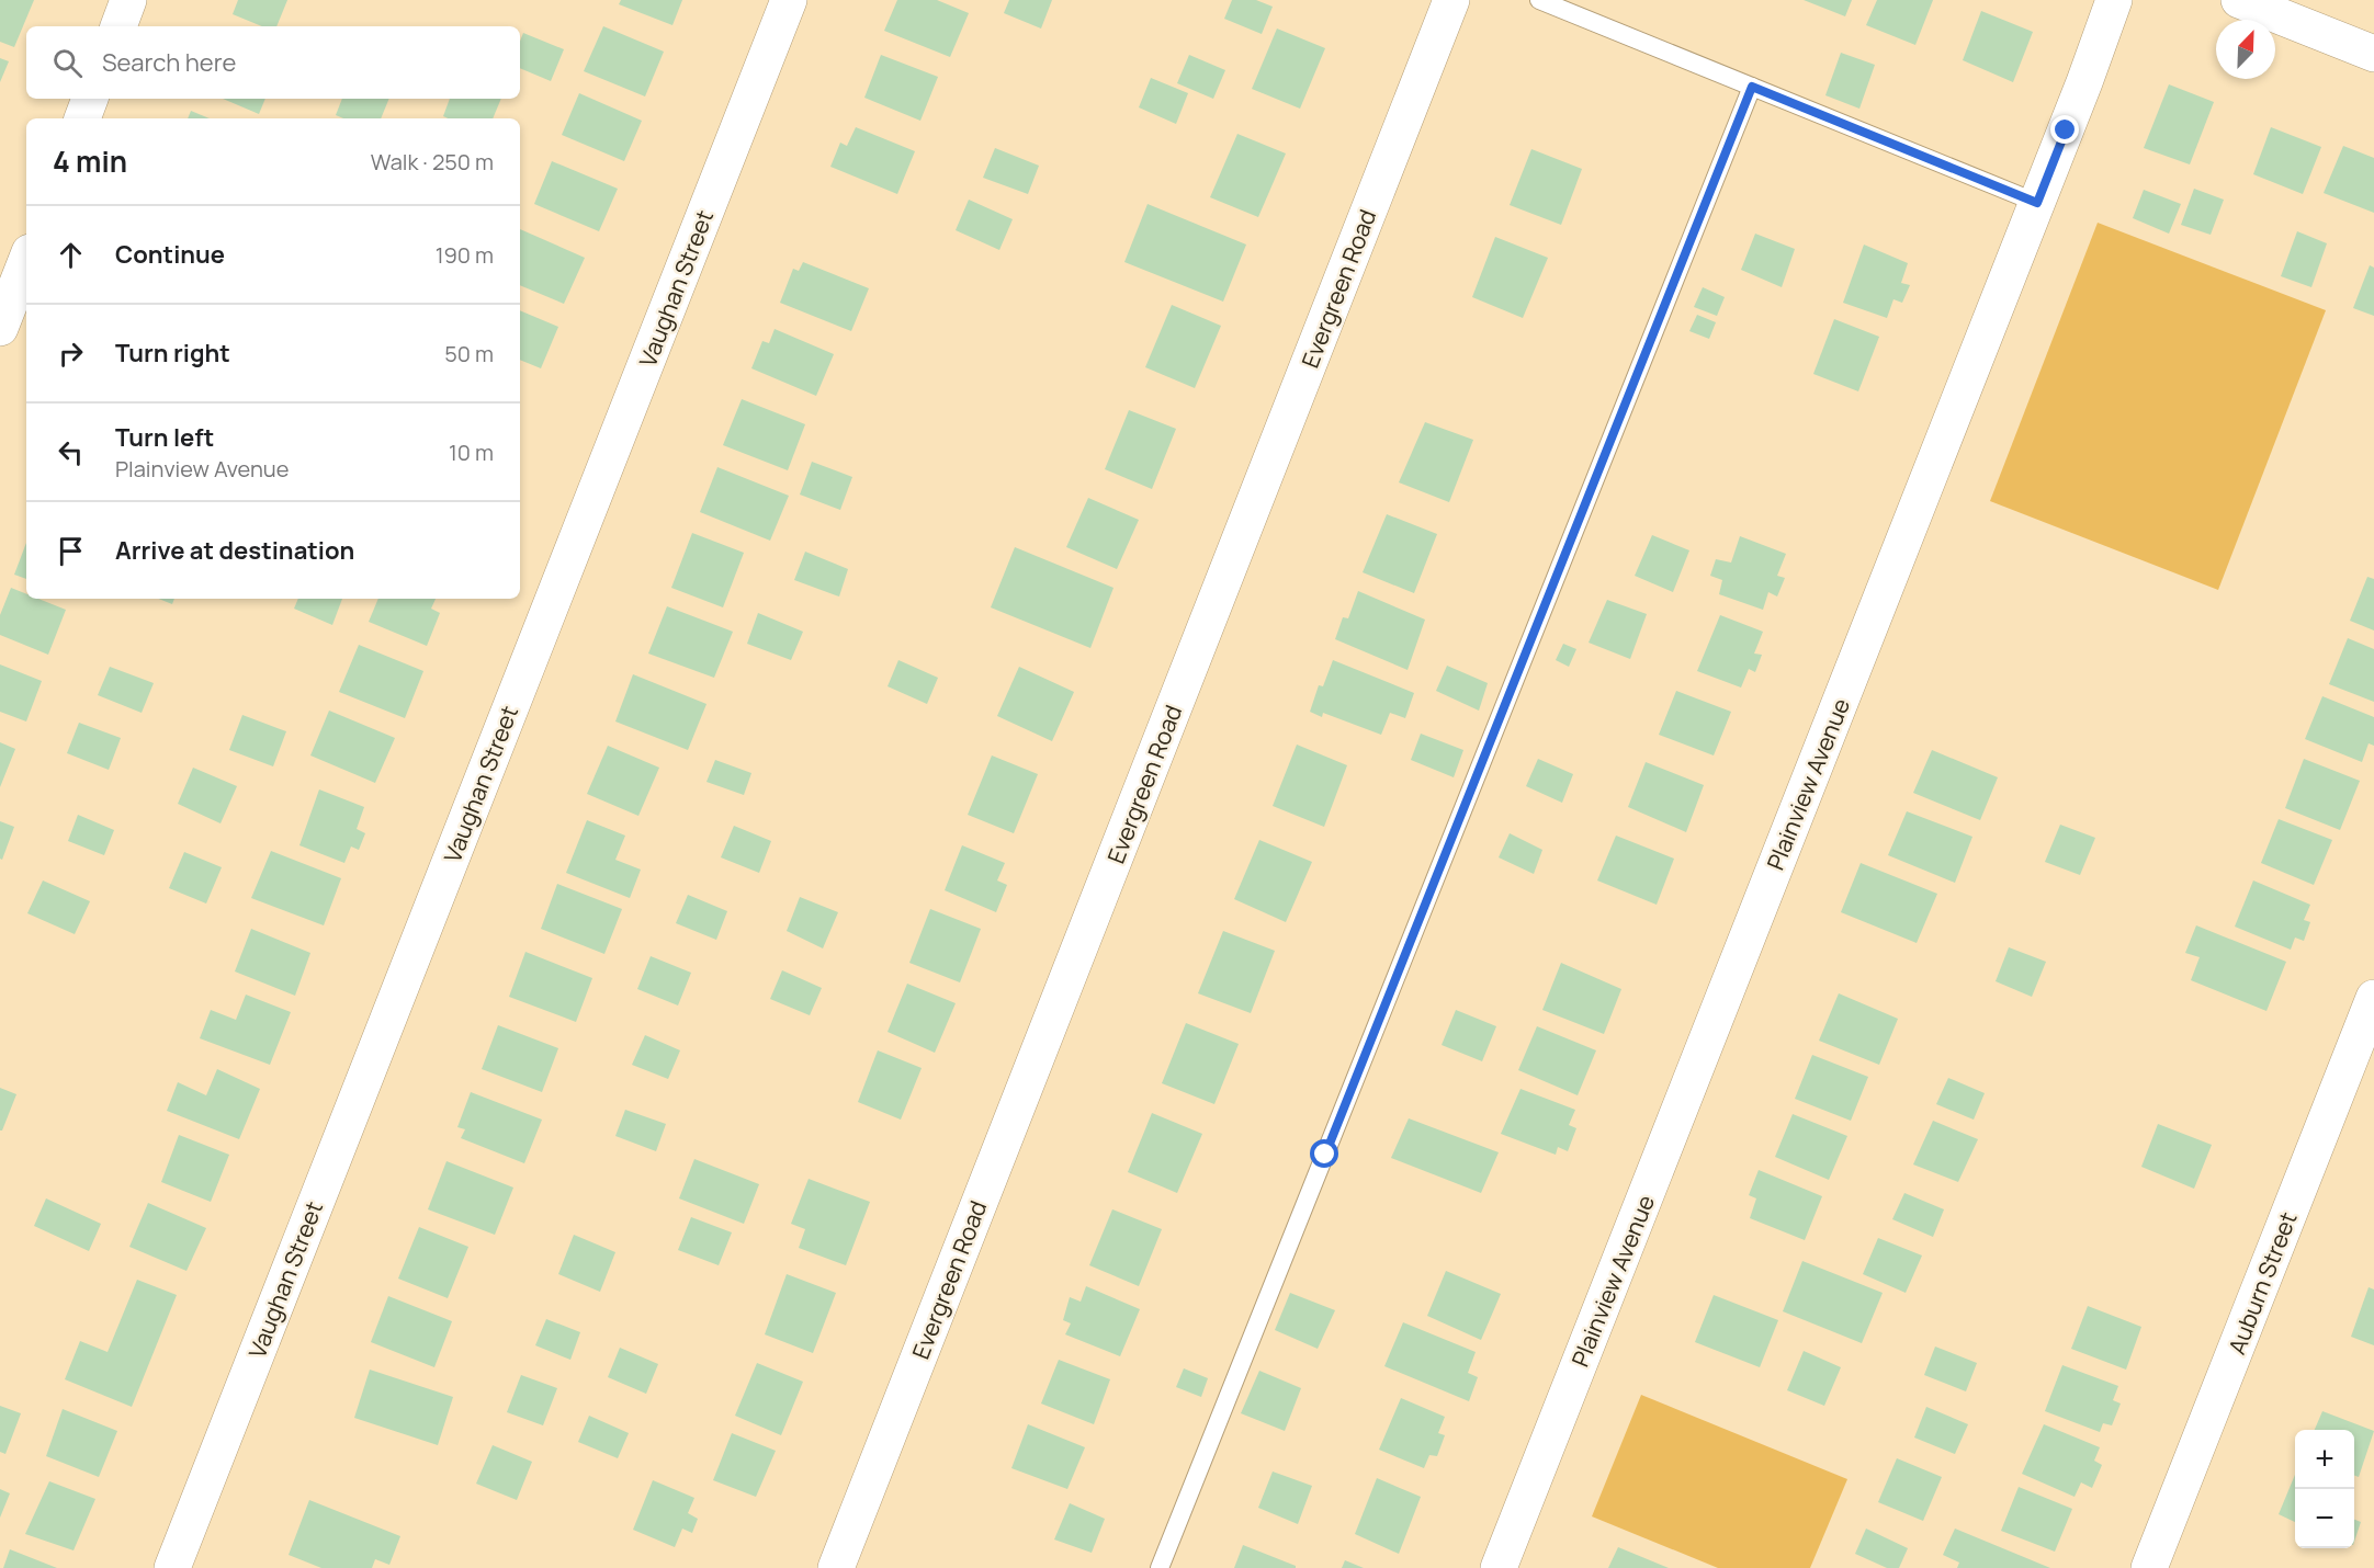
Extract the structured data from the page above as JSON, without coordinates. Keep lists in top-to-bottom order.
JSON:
{
  "streets": {
    "street": [
      "Vaughan Street",
      "Evergreen Road",
      "Plainview Avenue",
      "Auburn Street"
    ]
  },
  "north": "top right",
  "page": {
    "search": "Search here",
    "heading": ["4 min", "Walk · 250 m"],
    "list": [
      ["Continue", "190 m"],
      ["Turn right", "50 m"],
      ["Turn left", "Plainview Avenue", "10 m"],
      "Arrive at destination"
    ],
    "map_buttons": ["+", "−"]
  }
}
